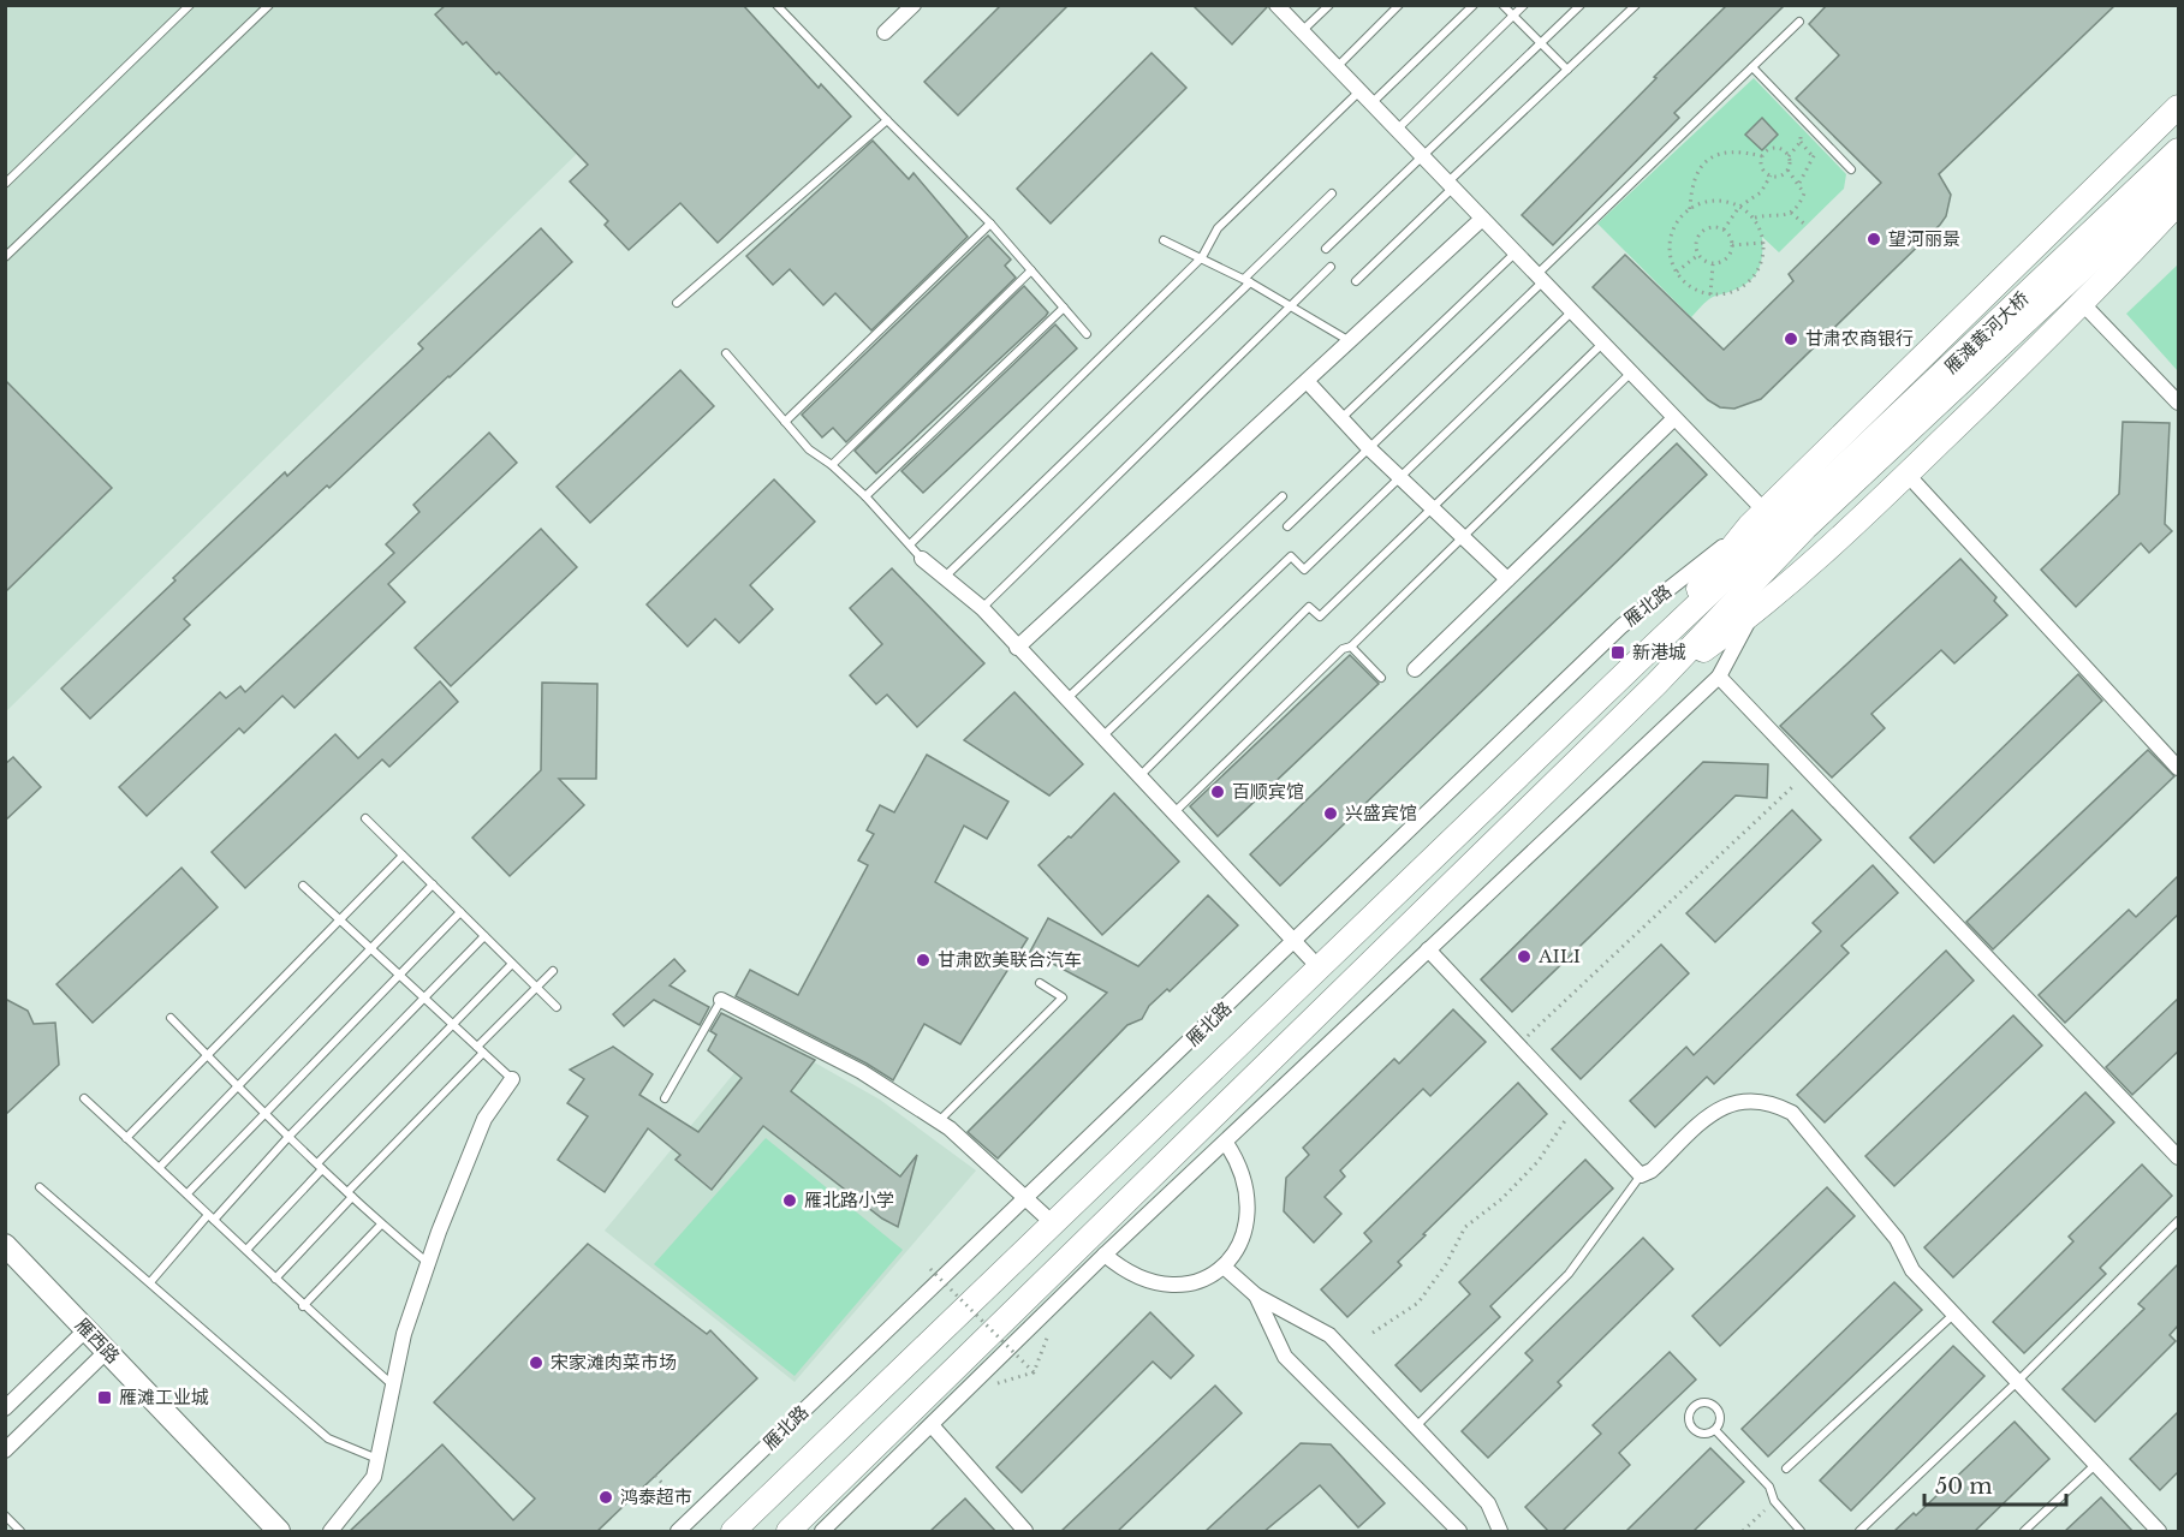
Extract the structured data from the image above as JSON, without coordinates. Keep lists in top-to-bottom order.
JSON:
{
  "streets": {
    "main road": ["雁滩黄河大桥", "雁北路", "雁西路"]
  },
  "places": {
    "other": [
      "望河丽景",
      "甘肃农商银行",
      "百顺宾馆",
      "兴盛宾馆",
      "AILI",
      "甘肃欧美联合汽车",
      "雁北路小学",
      "宋家滩肉菜市场",
      "鸿泰超市"
    ],
    "transit": ["新港城", "雁滩工业城"]
  },
  "scale_bar": "50 m"
}
